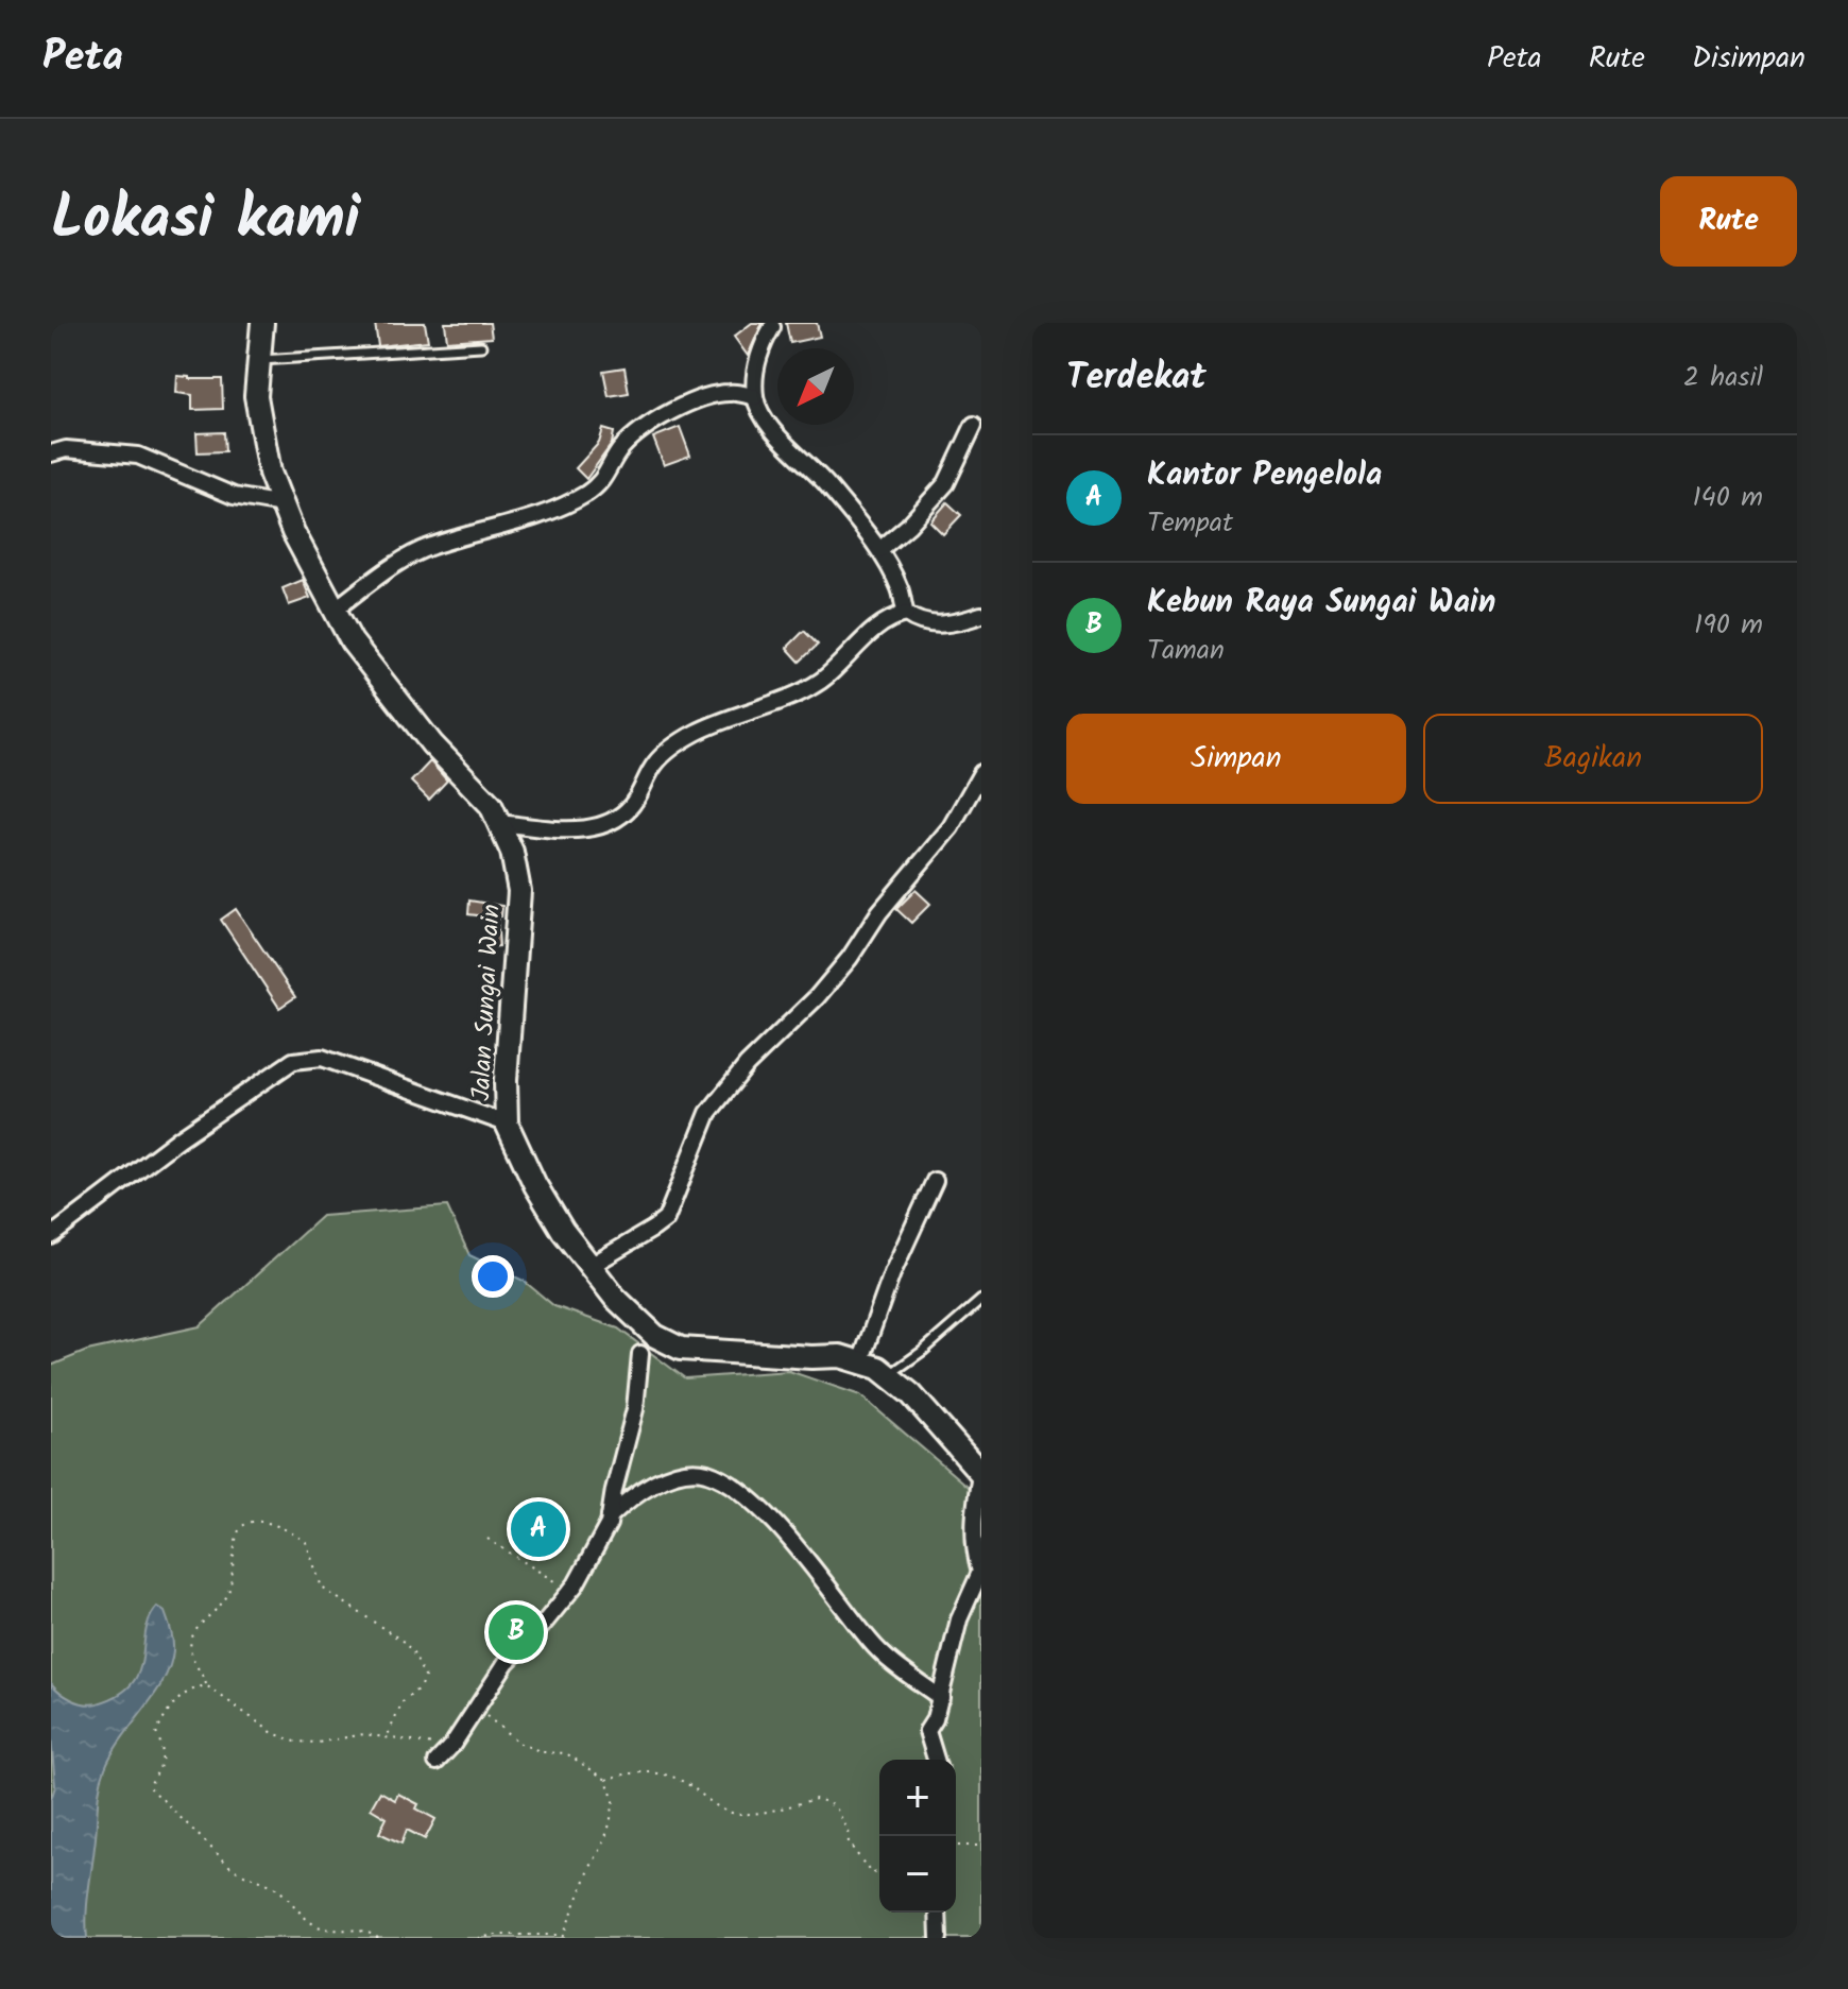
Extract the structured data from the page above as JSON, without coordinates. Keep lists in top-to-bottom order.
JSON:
{
  "streets": {
    "street": ["Jalan Sungai Wain"]
  },
  "north": "bottom left",
  "page": {
    "header": "Peta",
    "nav": ["Peta", "Rute", "Disimpan"],
    "title": "Lokasi kami",
    "buttons": [
      "Rute",
      ["Simpan", "Bagikan"]
    ],
    "heading": ["Terdekat", "2 hasil"],
    "list": [
      {
        "mark": "A",
        "name": "Kantor Pengelola",
        "note": "Tempat",
        "value": "140 m"
      },
      {
        "mark": "B",
        "name": "Kebun Raya Sungai Wain",
        "note": "Taman",
        "value": "190 m"
      }
    ],
    "pins": ["A", "B"],
    "map_buttons": ["+", "−"]
  }
}
